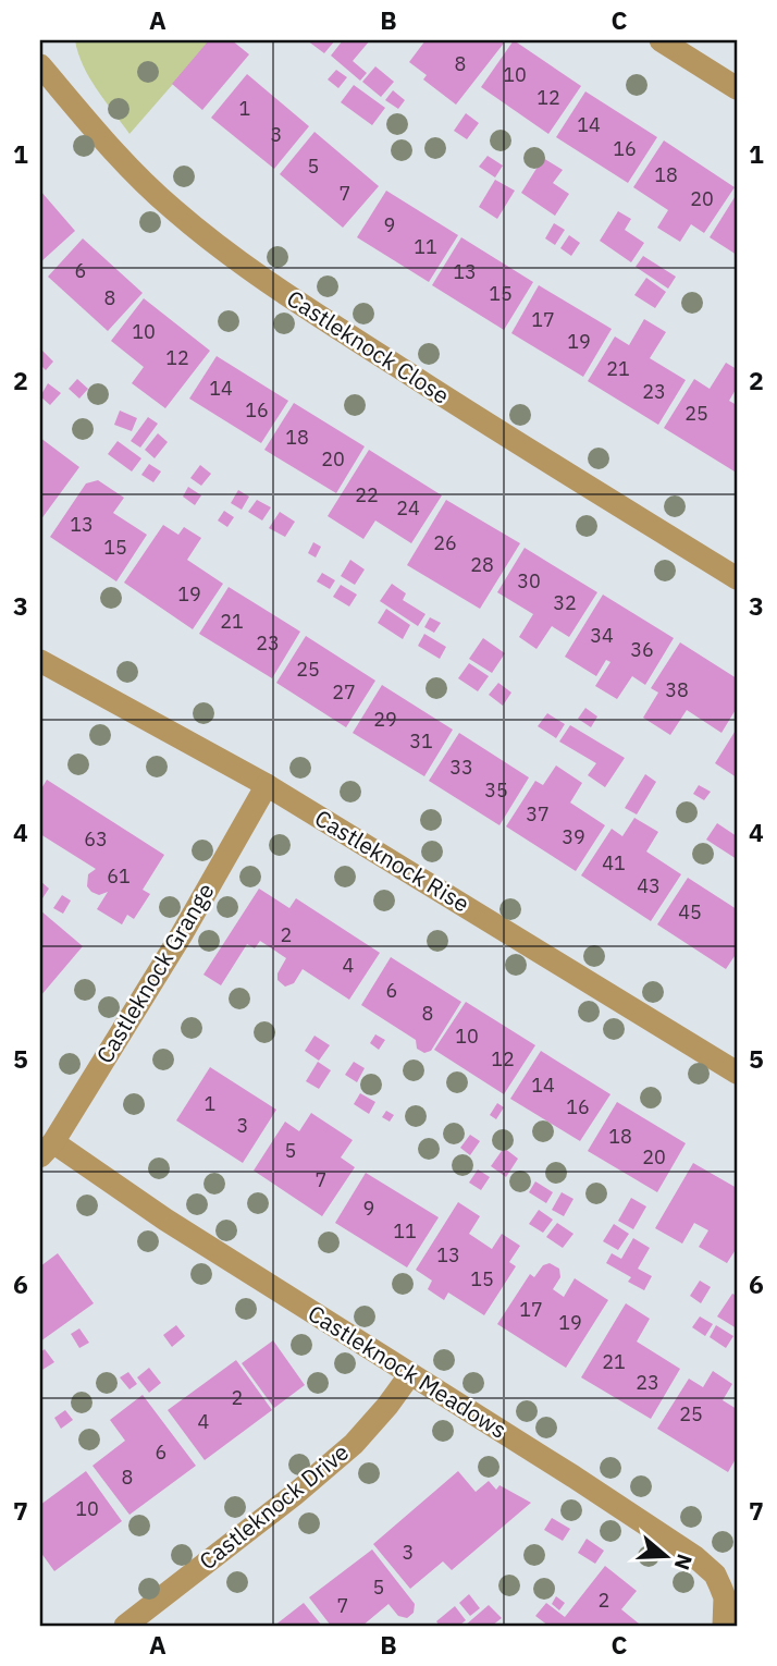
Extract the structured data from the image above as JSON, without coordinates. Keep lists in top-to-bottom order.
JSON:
{
  "streets": {
    "street": [
      "Castleknock Close",
      "Castleknock Rise",
      "Castleknock Grange",
      "Castleknock Meadows",
      "Castleknock Drive"
    ]
  },
  "crossings": [
    ["Castleknock Rise", "Castleknock Grange"],
    ["Castleknock Grange", "Castleknock Meadows"],
    ["Castleknock Meadows", "Castleknock Drive"]
  ],
  "house_numbers": [
    "8",
    "10",
    "12",
    "1",
    "14",
    "3",
    "16",
    "5",
    "18",
    "7",
    "20",
    "9",
    "11",
    "6",
    "13",
    "15",
    "8",
    "17",
    "10",
    "19",
    "12",
    "21",
    "14",
    "23",
    "16",
    "25",
    "18",
    "20",
    "22",
    "24",
    "13",
    "26",
    "15",
    "28",
    "30",
    "19",
    "32",
    "21",
    "34",
    "23",
    "36",
    "25",
    "38",
    "27",
    "29",
    "31",
    "33",
    "35",
    "37",
    "39",
    "63",
    "41",
    "61",
    "43",
    "45",
    "2",
    "4",
    "6",
    "8",
    "10",
    "12",
    "14",
    "1",
    "16",
    "3",
    "18",
    "5",
    "20",
    "7",
    "9",
    "11",
    "13",
    "15",
    "17",
    "19",
    "21",
    "23",
    "2",
    "25",
    "4",
    "6",
    "8",
    "10",
    "3",
    "5",
    "2",
    "7"
  ],
  "north": "right",
  "grid": {
    "columns": ["A", "B", "C"],
    "rows": [
      "1",
      "2",
      "3",
      "4",
      "5",
      "6",
      "7"
    ]
  }
}
